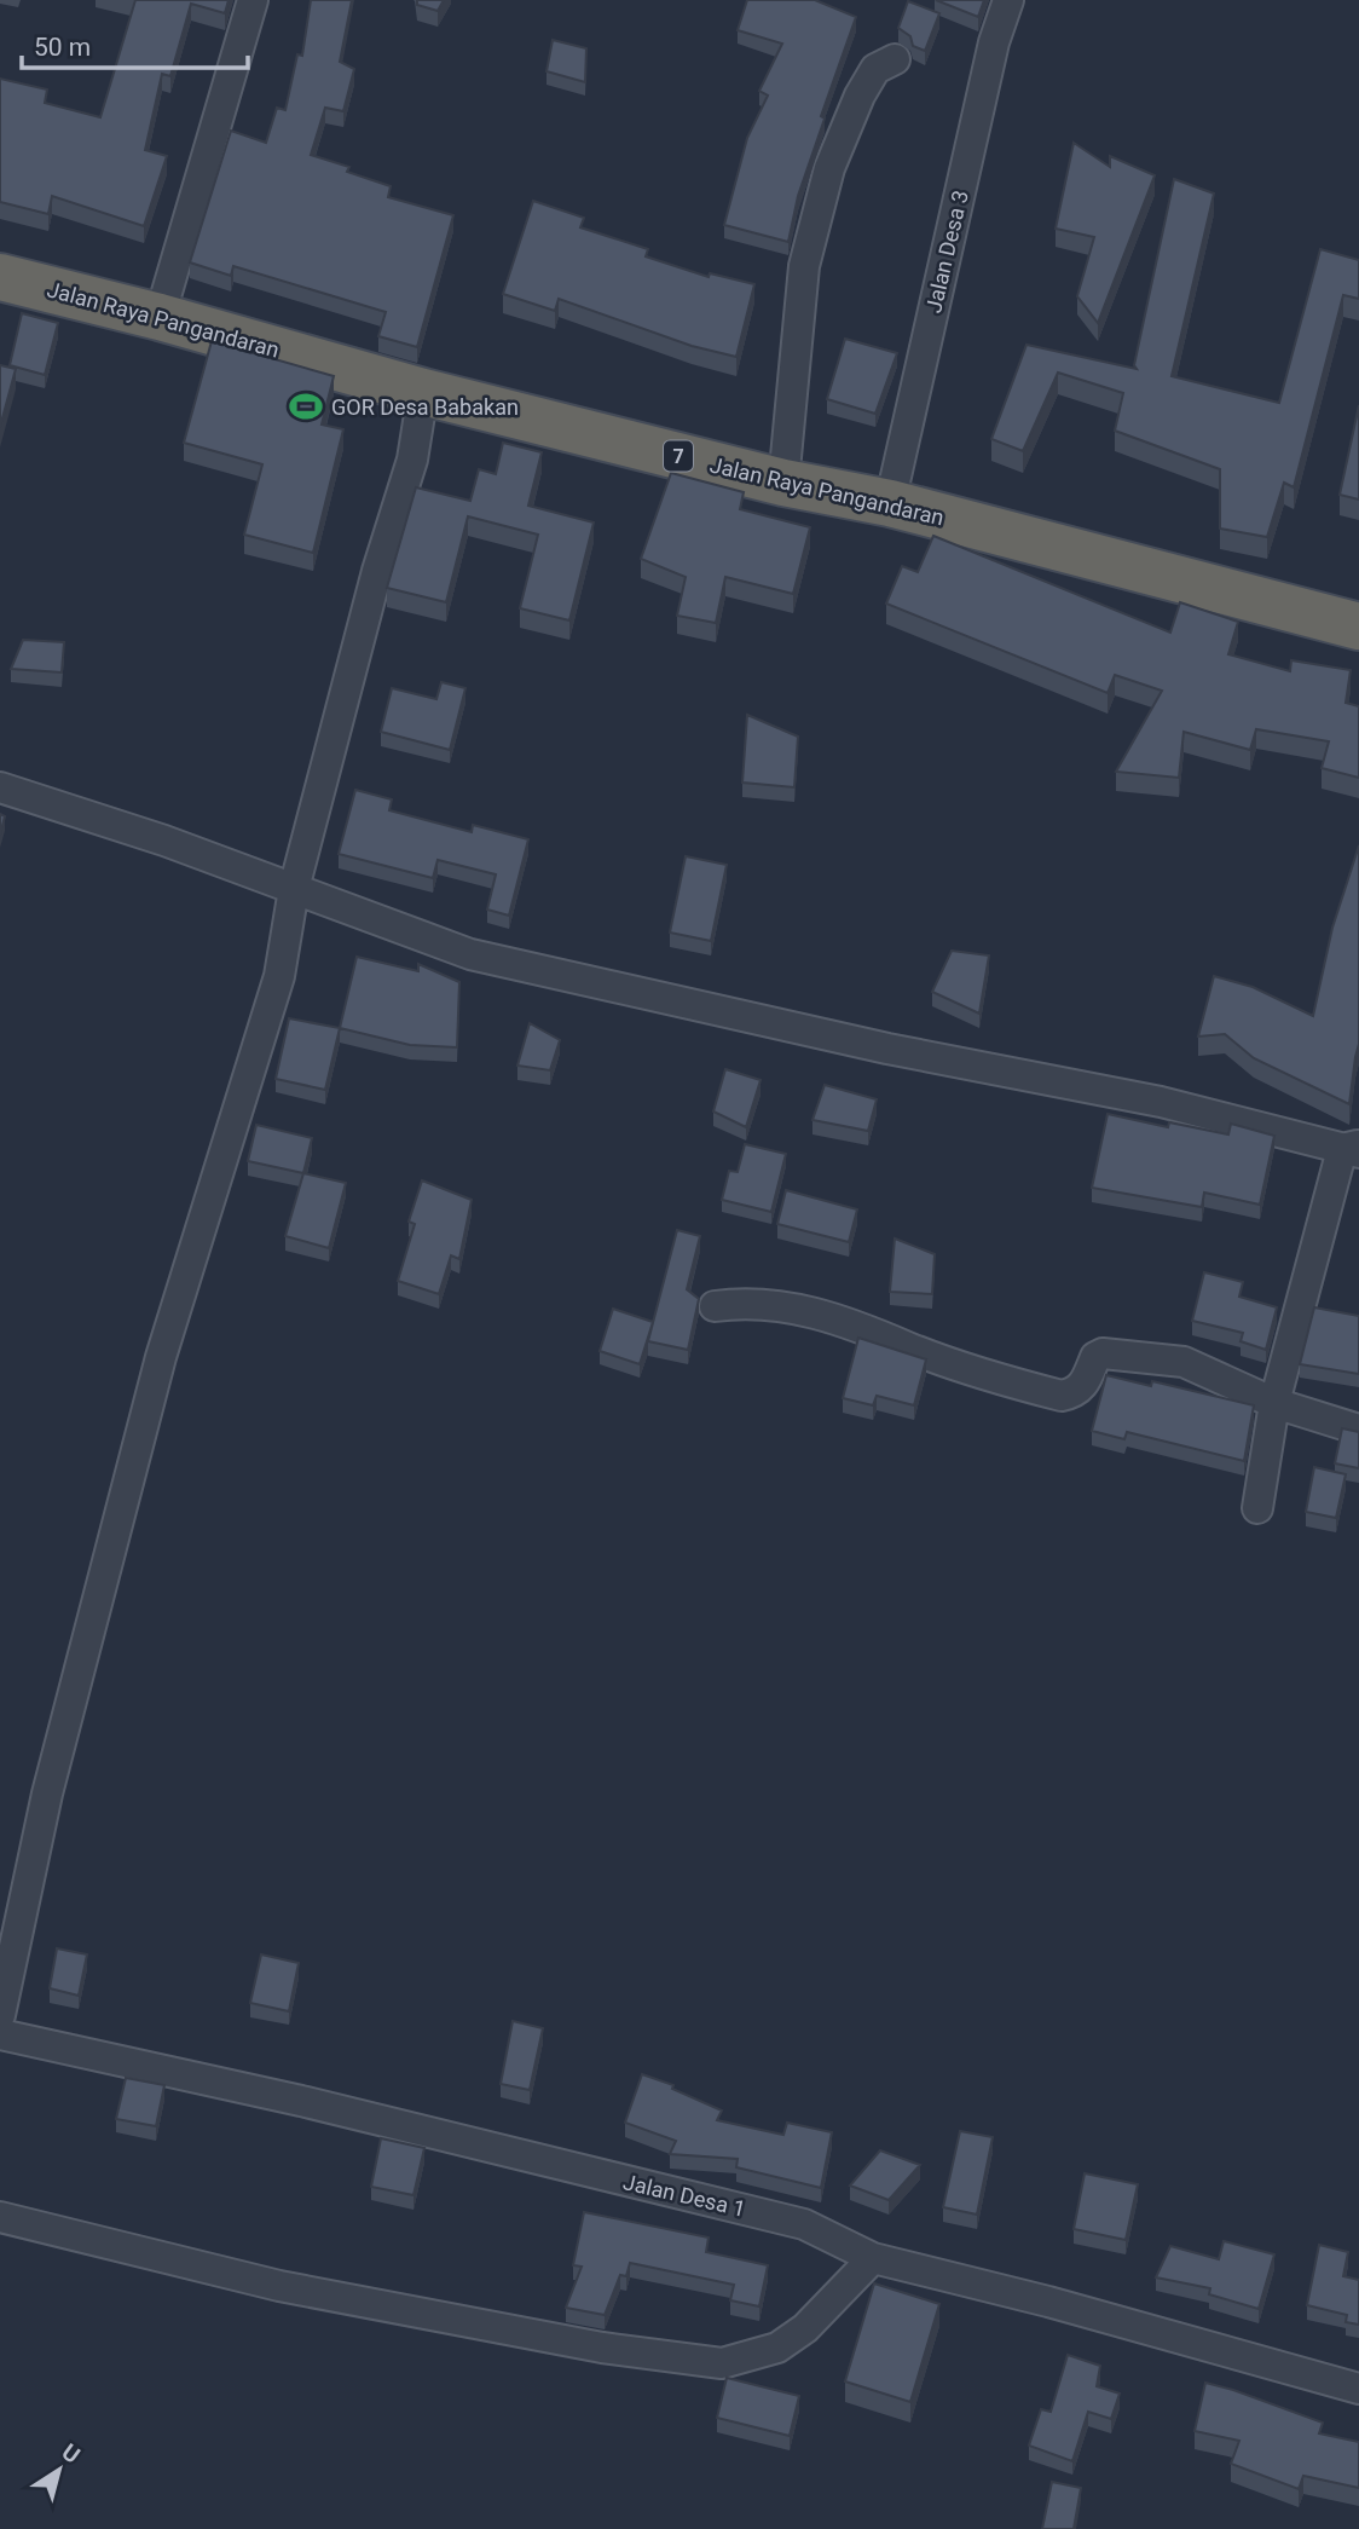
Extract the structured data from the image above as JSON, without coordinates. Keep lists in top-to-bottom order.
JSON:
{
  "streets": {
    "highway": ["Jalan Raya Pangandaran", "7"],
    "street": ["Jalan Desa 3", "Jalan Desa 1"]
  },
  "crossings": [
    ["Jalan Desa 3", "Jalan Raya Pangandaran"]
  ],
  "places": {
    "sports": ["GOR Desa Babakan"]
  },
  "scale_bar": "50 m",
  "north": "top right"
}
